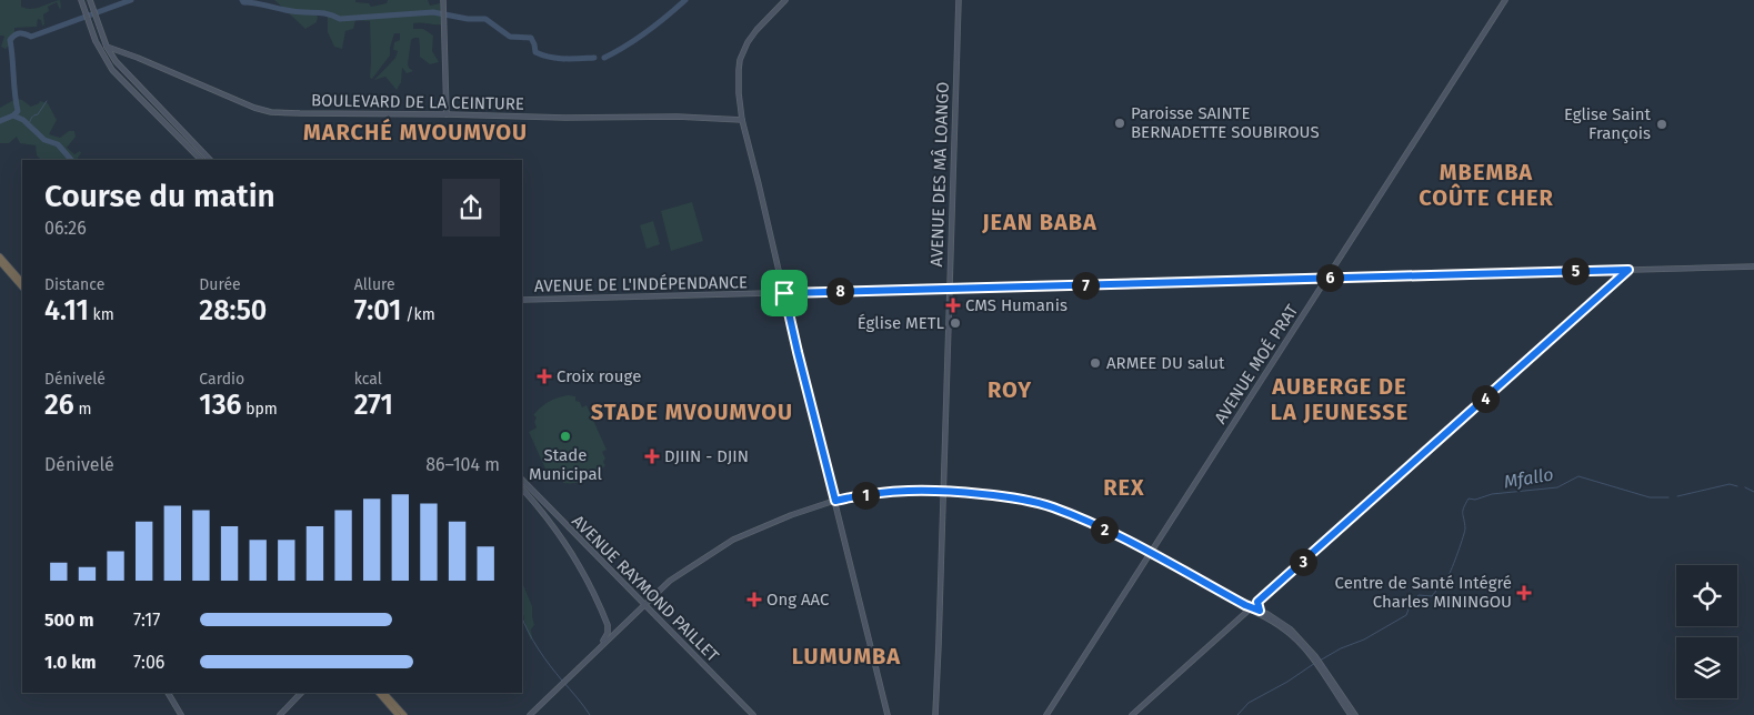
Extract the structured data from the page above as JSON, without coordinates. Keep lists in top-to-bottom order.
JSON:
{
  "streets": {
    "street": [
      "BOULEVARD DE LA CEINTURE",
      "AVENUE DES MÂ LOANGO",
      "AVENUE DE L'INDÉPENDANCE",
      "AVENUE MOÉ PRAT",
      "AVENUE RAYMOND PAILLET"
    ]
  },
  "crossings": [
    ["AVENUE DES MÂ LOANGO", "AVENUE DE L'INDÉPENDANCE"],
    ["AVENUE DE L'INDÉPENDANCE", "AVENUE MOÉ PRAT"]
  ],
  "districts": [
    "MARCHÉ MVOUMVOU",
    "MBEMBA COÛTE CHER",
    "JEAN BABA",
    "AUBERGE DE LA JEUNESSE",
    "ROY",
    "STADE MVOUMVOU",
    "REX",
    "LUMUMBA"
  ],
  "water": ["Mfallo"],
  "places": {
    "other": [
      "Paroisse SAINTE BERNADETTE SOUBIROUS",
      "Eglise Saint François",
      "Église METL",
      "ARMEE DU salut",
      "Stade Municipal"
    ],
    "health": [
      "CMS Humanis",
      "Croix rouge",
      "DJIIN - DJIN",
      "Centre de Santé Intégré Charles MININGOU",
      "Ong AAC"
    ]
  },
  "page": {
    "heading": ["Course du matin", "06:26"],
    "stats": [
      ["Distance", "4.11 km"],
      ["Durée", "28:50"],
      ["Allure", "7:01 /km"],
      ["Dénivelé", "26 m"],
      ["Cardio", "136 bpm"],
      ["kcal", "271"]
    ],
    "pins": [
      "5",
      "6",
      "7",
      "8",
      "4",
      "1",
      "2",
      "3"
    ],
    "chart": ["Dénivelé", "86–104 m"],
    "list": [
      {
        "name": "500 m",
        "note": "7:17"
      },
      {
        "name": "1.0 km",
        "note": "7:06"
      }
    ]
  }
}
